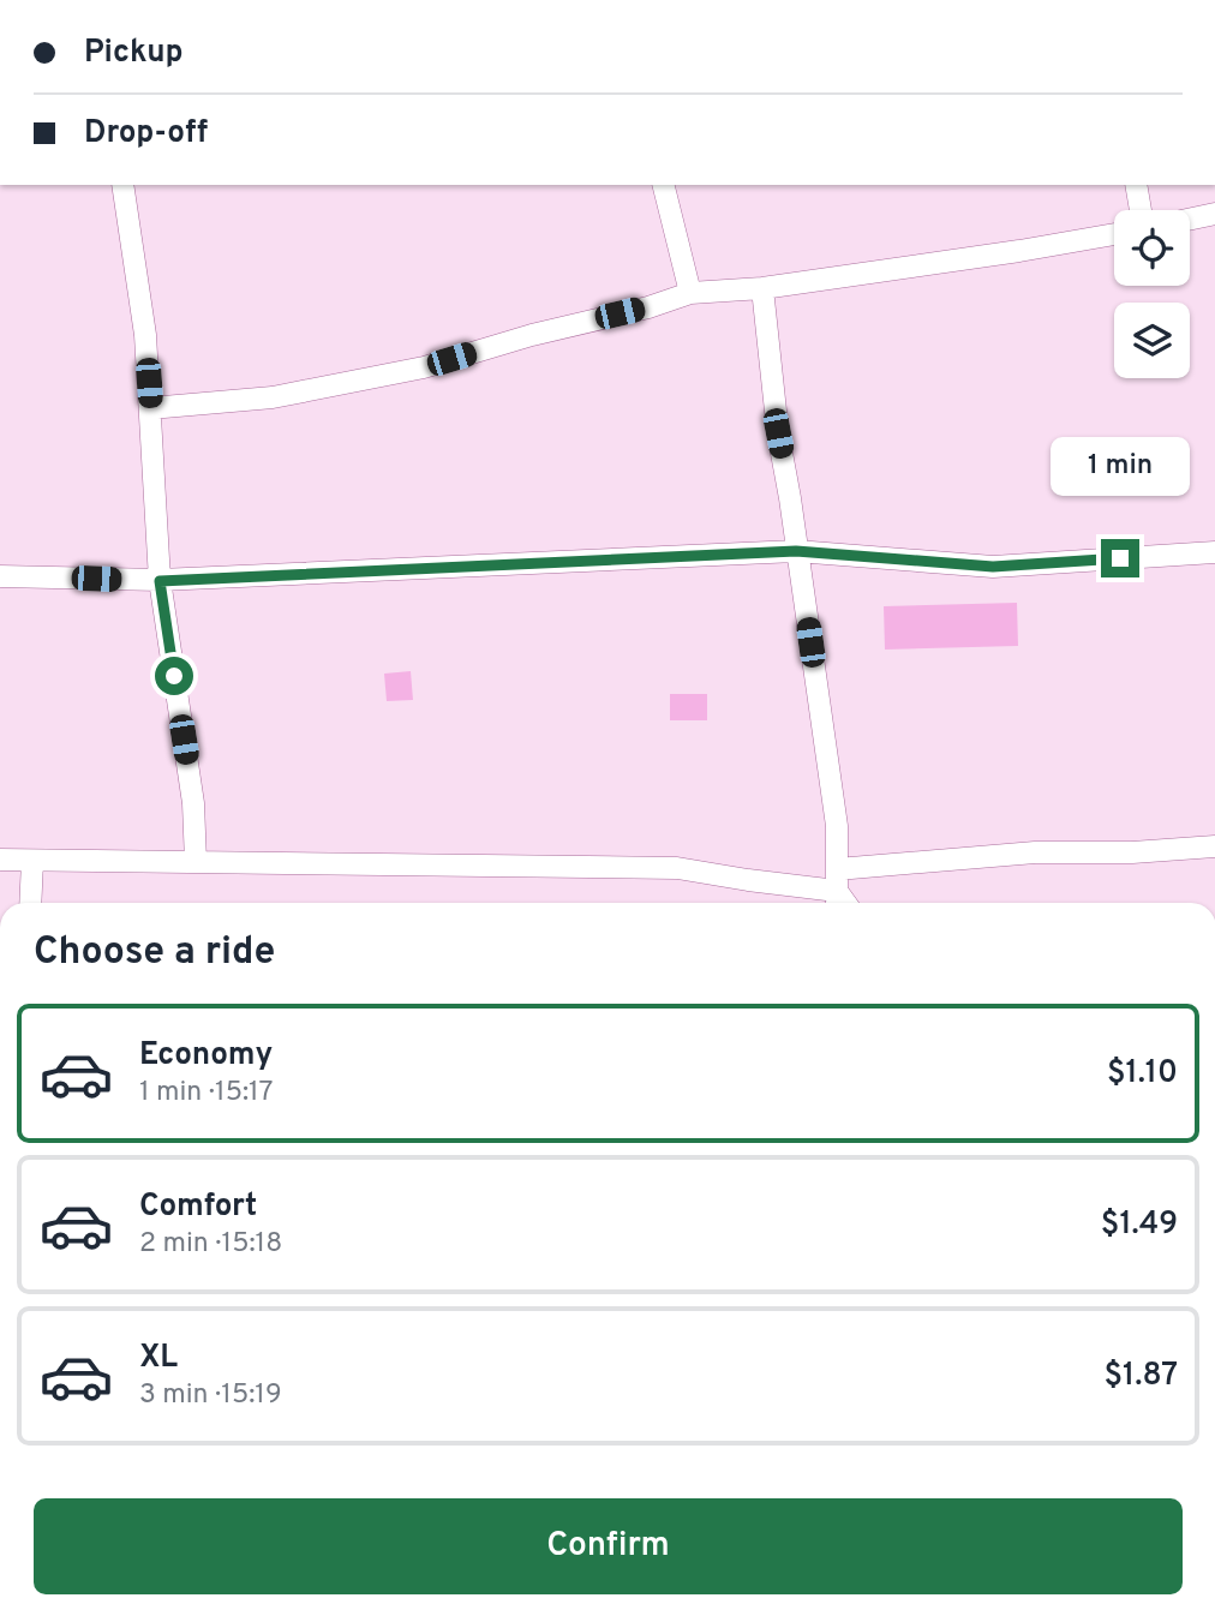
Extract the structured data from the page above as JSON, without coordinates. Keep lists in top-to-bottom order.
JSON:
{
  "page": {
    "banner": ["Pickup", "Drop-off"],
    "bubble": "1 min",
    "heading": "Choose a ride",
    "list": [
      {
        "name": "Economy",
        "note": "1 min · 15:17",
        "value": "$1.10"
      },
      {
        "name": "Comfort",
        "note": "2 min · 15:18",
        "value": "$1.49"
      },
      {
        "name": "XL",
        "note": "3 min · 15:19",
        "value": "$1.87"
      }
    ],
    "buttons": "Confirm"
  }
}
